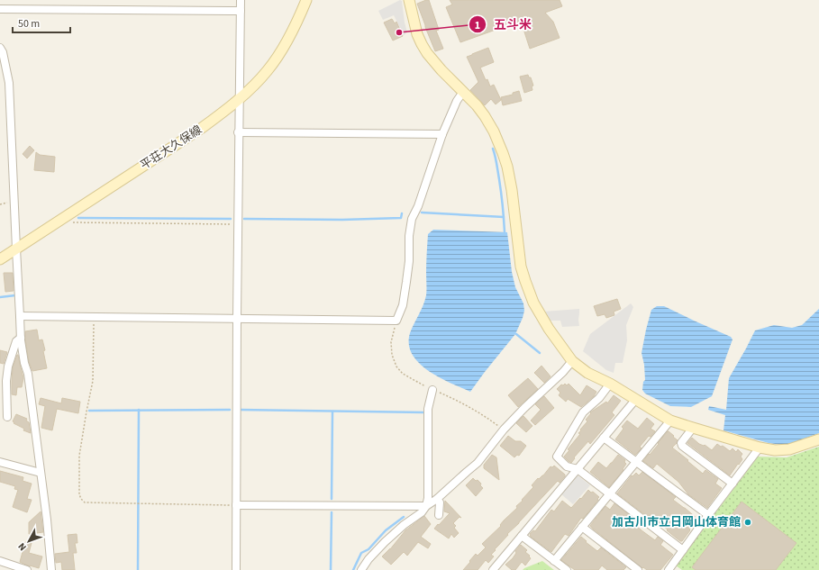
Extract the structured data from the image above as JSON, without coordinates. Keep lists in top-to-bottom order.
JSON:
{
  "streets": {
    "street": ["平荘大久保線"]
  },
  "places": ["五斗米", "加古川市立日岡山体育館"],
  "scale_bar": "50 m",
  "north": "bottom left"
}
